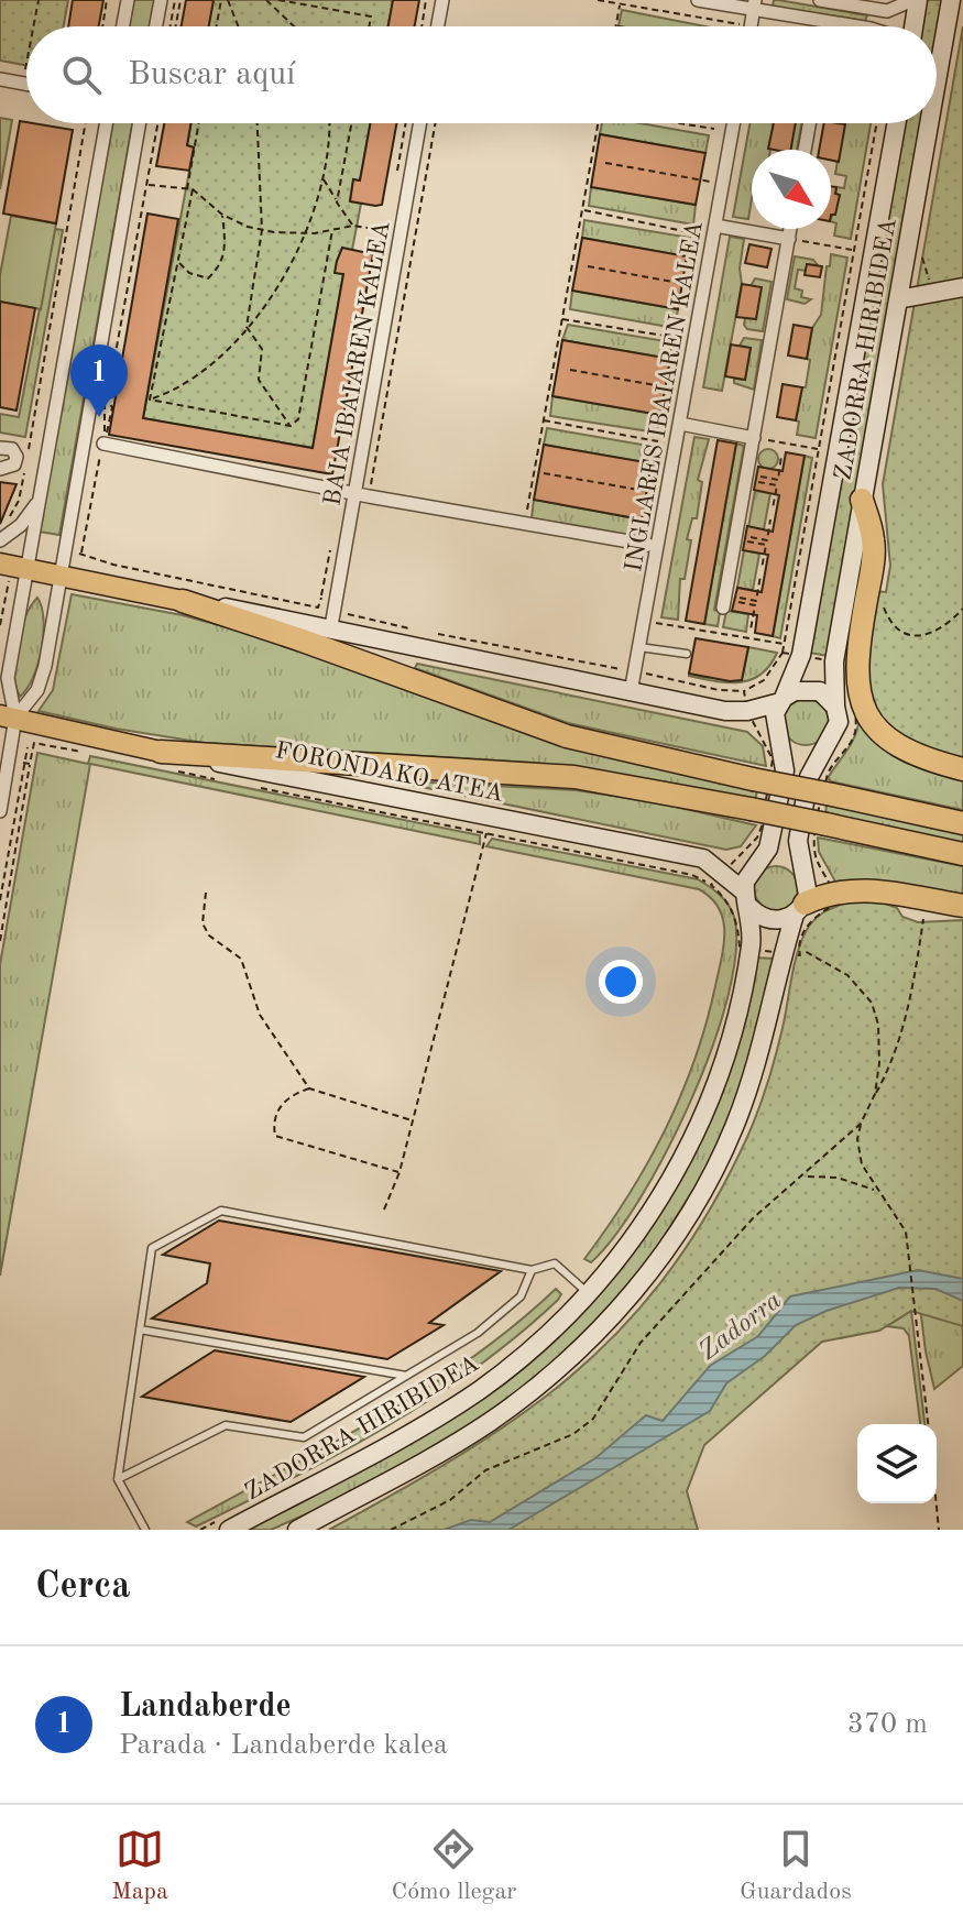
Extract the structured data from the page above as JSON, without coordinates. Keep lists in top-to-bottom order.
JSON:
{
  "streets": {
    "main road": ["ZADORRA HIRIBIDEA", "FORONDAKO ATEA"],
    "street": ["BAIA IBAIAREN KALEA", "INGLARES IBAIAREN KALEA"]
  },
  "crossings": [
    ["ZADORRA HIRIBIDEA", "FORONDAKO ATEA"]
  ],
  "water": ["Zadorra"],
  "north": "bottom right",
  "page": {
    "search": "Buscar aquí",
    "pins": "1",
    "heading": "Cerca",
    "list": [
      {
        "mark": "1",
        "name": "Landaberde",
        "note": "Parada · Landaberde kalea",
        "value": "370 m"
      }
    ],
    "nav": ["Mapa", "Cómo llegar", "Guardados"]
  }
}
